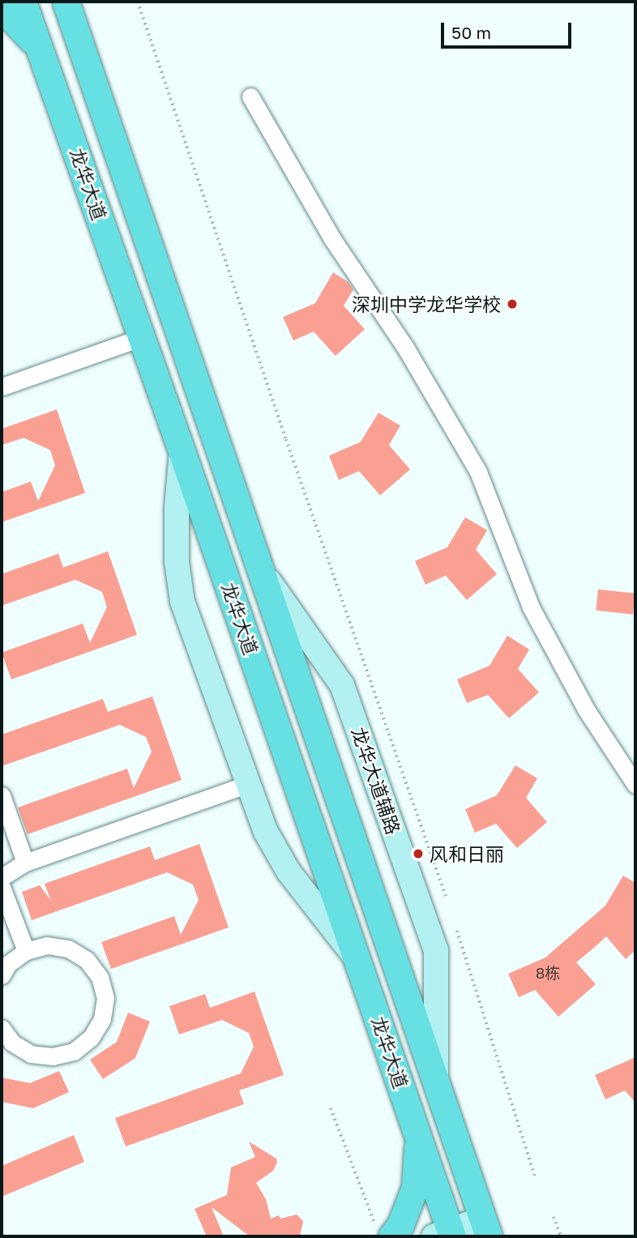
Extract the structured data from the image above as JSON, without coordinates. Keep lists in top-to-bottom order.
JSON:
{
  "streets": {
    "main road": ["龙华大道", "龙华大道辅路"]
  },
  "crossings": [
    ["龙华大道", "龙华大道辅路"]
  ],
  "places": ["深圳中学龙华学校", "风和日丽"],
  "house_numbers": ["8栋"],
  "scale_bar": "50 m"
}
